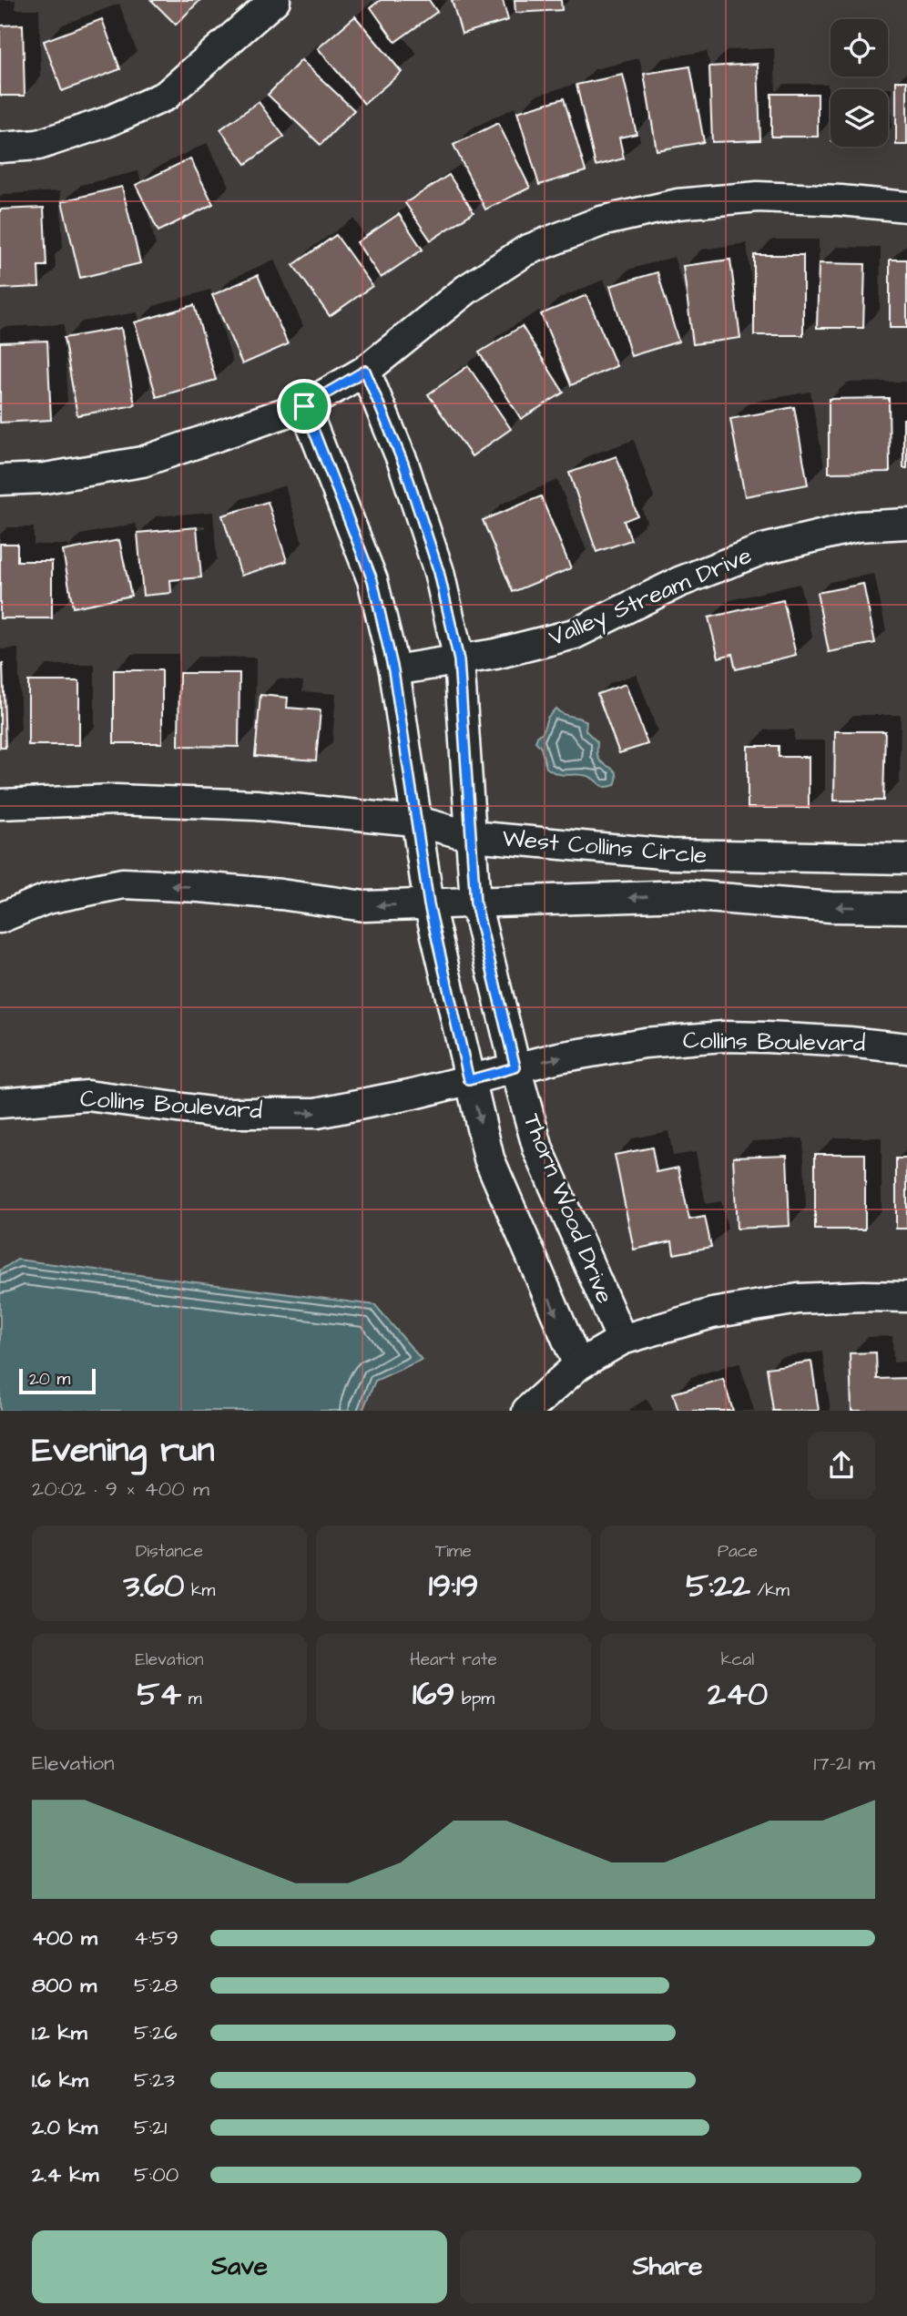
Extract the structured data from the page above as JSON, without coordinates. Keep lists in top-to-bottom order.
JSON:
{
  "streets": {
    "street": [
      "Valley Stream Drive",
      "West Collins Circle",
      "Collins Boulevard",
      "Thorn Wood Drive"
    ]
  },
  "crossings": [
    ["Valley Stream Drive", "Thorn Wood Drive"],
    ["West Collins Circle", "Thorn Wood Drive"],
    ["Collins Boulevard", "Thorn Wood Drive"]
  ],
  "scale_bar": "20 m",
  "page": {
    "scale": "20 m",
    "heading": ["Evening run", "20:02 · 9 × 400 m"],
    "stats": [
      ["Distance", "3.60 km"],
      ["Time", "19:19"],
      ["Pace", "5:22 /km"],
      ["Elevation", "54 m"],
      ["Heart rate", "169 bpm"],
      ["kcal", "240"]
    ],
    "chart": ["Elevation", "17–21 m"],
    "list": [
      {
        "name": "400 m",
        "note": "4:59"
      },
      {
        "name": "800 m",
        "note": "5:28"
      },
      {
        "name": "1.2 km",
        "note": "5:26"
      },
      {
        "name": "1.6 km",
        "note": "5:23"
      },
      {
        "name": "2.0 km",
        "note": "5:21"
      },
      {
        "name": "2.4 km",
        "note": "5:00"
      }
    ],
    "buttons": ["Save", "Share"]
  }
}
